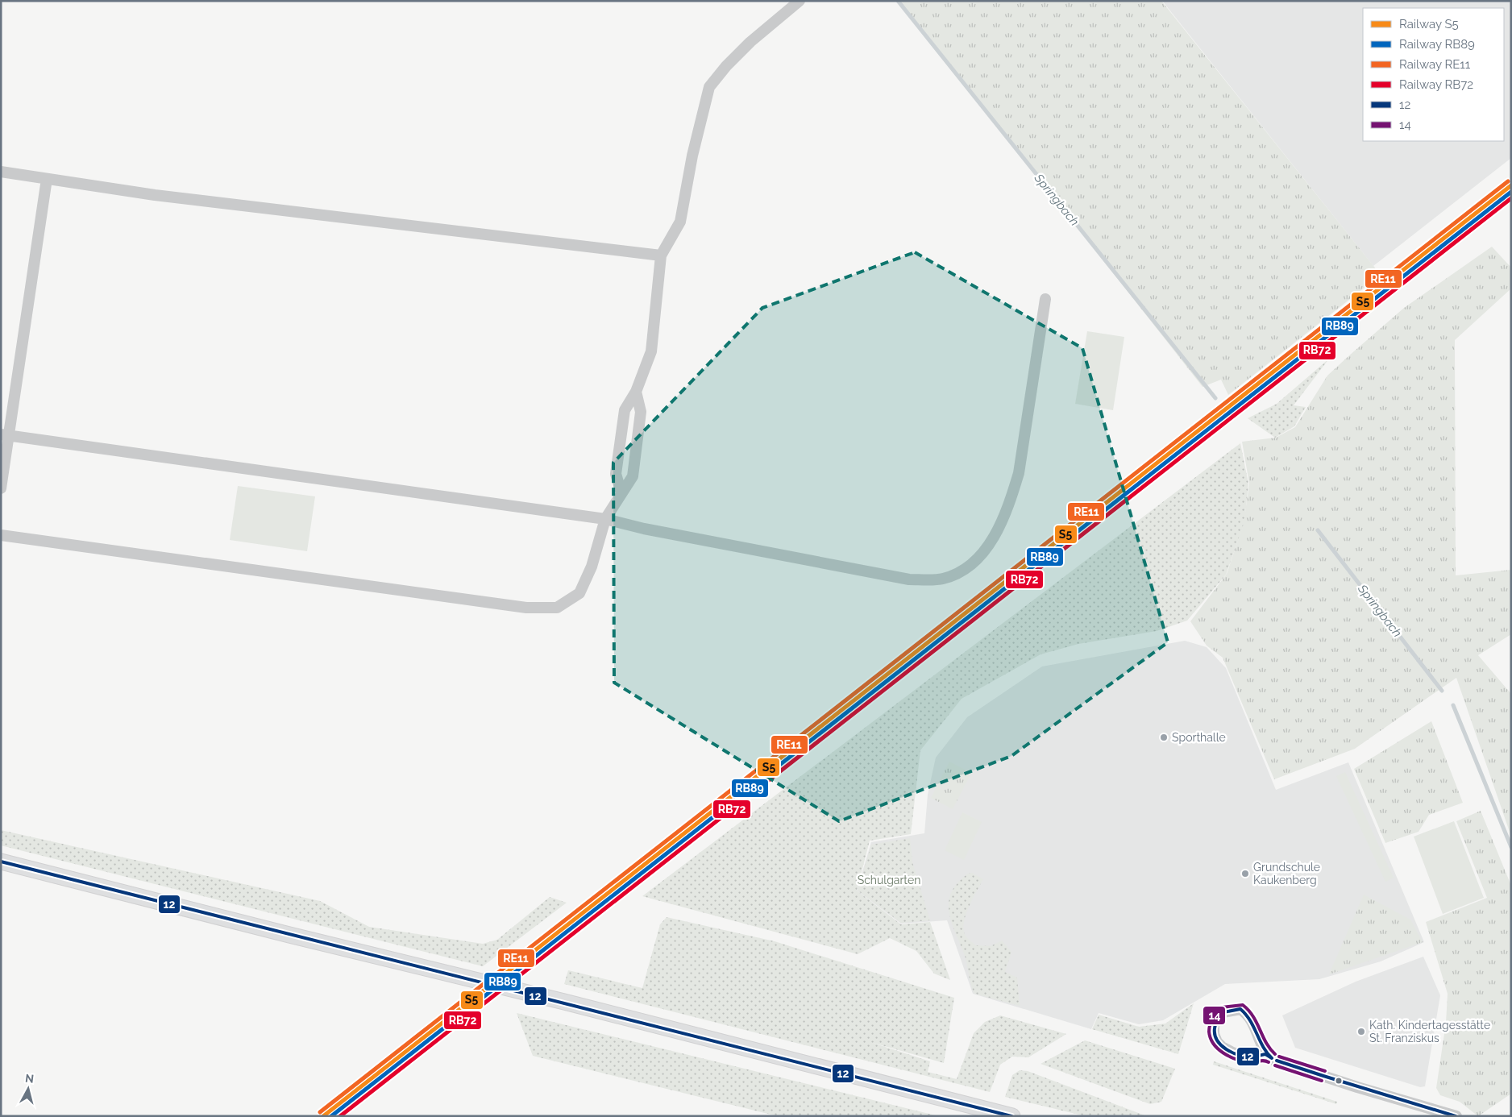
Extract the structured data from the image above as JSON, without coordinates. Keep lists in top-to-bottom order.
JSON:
{
  "water": ["Springbach"],
  "parks": ["Schulgarten"],
  "places": ["Sporthalle", "Grundschule Kaukenberg", "Kath. Kindertagesstätte St. Franziskus"],
  "lines": [
    "rail line RE11",
    "rail line S5",
    "rail line RB89",
    "rail line RB72",
    "transit line 12",
    "transit line 14"
  ],
  "legend": [
    "Railway S5",
    "Railway RB89",
    "Railway RE11",
    "Railway RB72",
    "12",
    "14"
  ],
  "north": "top"
}
